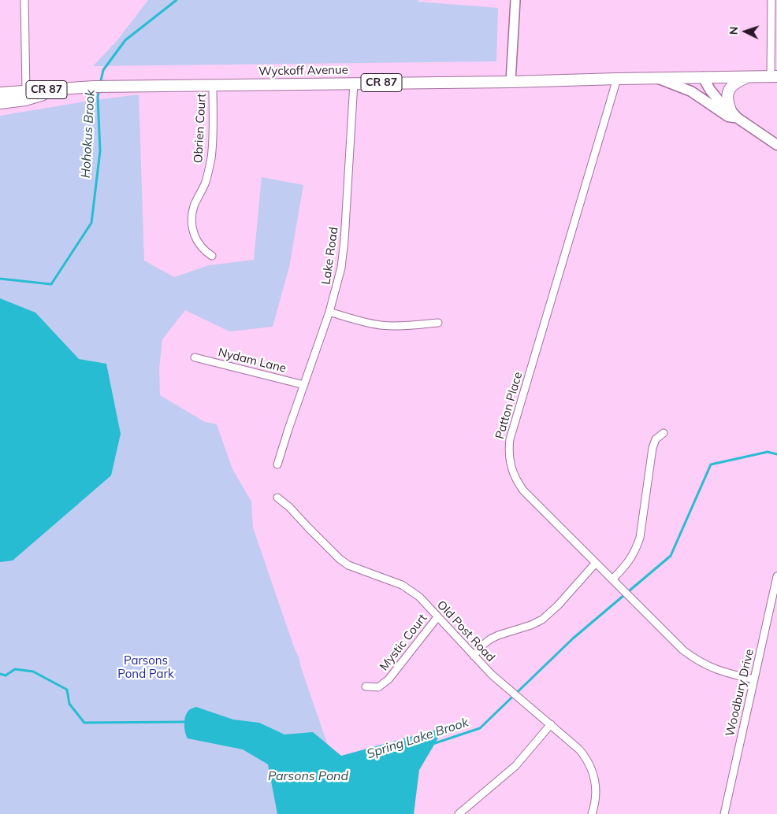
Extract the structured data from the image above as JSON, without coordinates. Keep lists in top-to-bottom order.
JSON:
{
  "streets": {
    "main road": ["Wyckoff Avenue", "CR 87"],
    "street": [
      "Obrien Court",
      "Lake Road",
      "Nydam Lane",
      "Patton Place",
      "Old Post Road",
      "Mystic Court",
      "Woodbury Drive"
    ]
  },
  "crossings": [
    ["Wyckoff Avenue", "Obrien Court"],
    ["Wyckoff Avenue", "Lake Road"],
    ["Wyckoff Avenue", "Patton Place"],
    ["Lake Road", "Nydam Lane"],
    ["Patton Place", "Woodbury Drive"],
    ["Old Post Road", "Mystic Court"]
  ],
  "water": ["Hohokus Brook", "Spring Lake Brook", "Parsons Pond"],
  "parks": ["Parsons Pond Park"],
  "north": "left"
}
